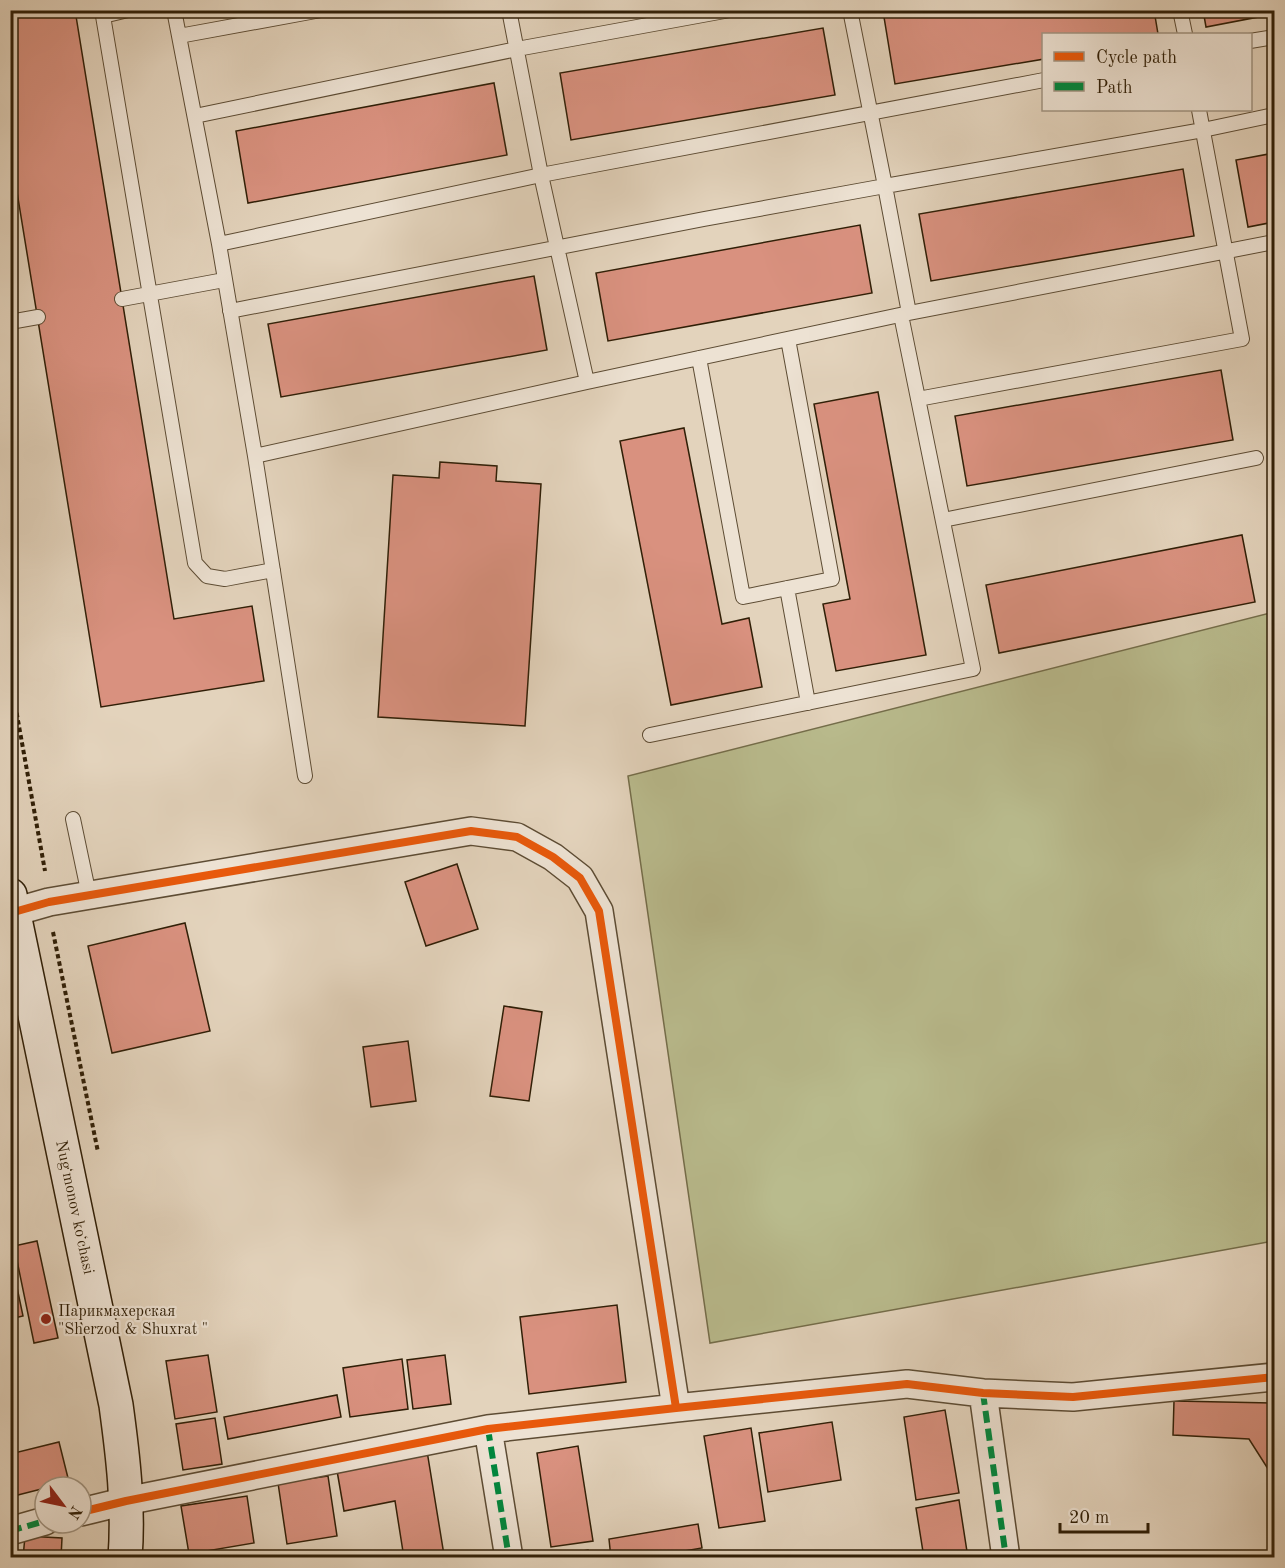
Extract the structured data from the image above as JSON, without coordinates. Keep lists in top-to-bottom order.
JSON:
{
  "streets": {
    "main road": ["Nugʻmonov koʻchasi"]
  },
  "places": ["Парикмахерская \"Sherzod & Shuxrat \""],
  "legend": ["Cycle path", "Path"],
  "scale_bar": "20 m",
  "north": "bottom right"
}
